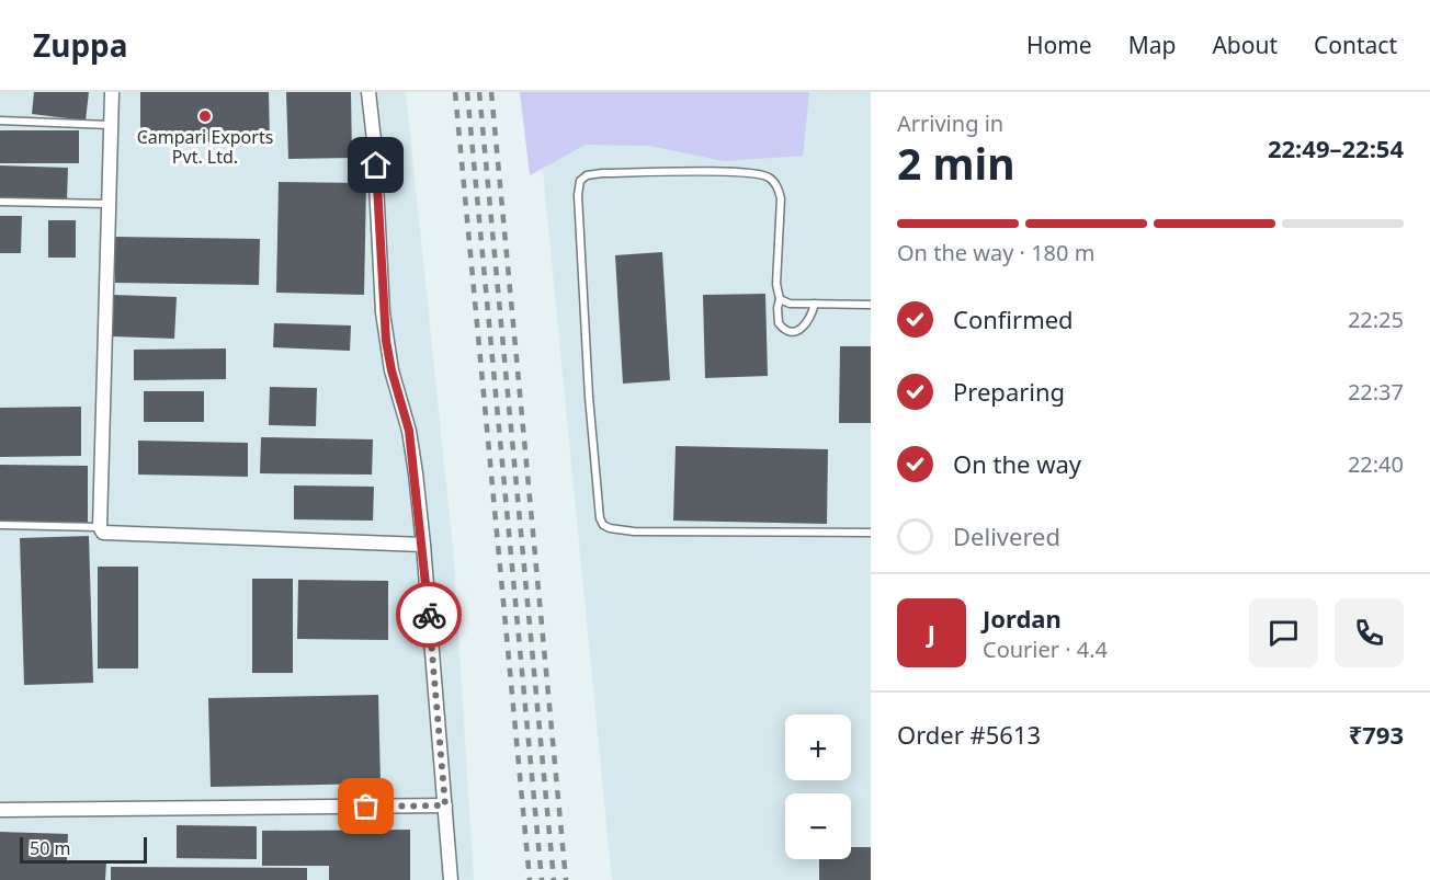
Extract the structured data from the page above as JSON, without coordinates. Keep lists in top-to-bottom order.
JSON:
{
  "places": ["Campari Exports Pvt. Ltd."],
  "scale_bar": "50 m",
  "page": {
    "header": "Zuppa",
    "nav": [
      "Home",
      "Map",
      "About",
      "Contact"
    ],
    "heading": ["2 min", "Arriving in", "22:49–22:54"],
    "panel": [
      "Jordan",
      "Courier · 4.4",
      "Order #5613",
      "₹793"
    ],
    "bar": "On the way · 180 m",
    "list": [
      ["Confirmed", "22:25"],
      ["Preparing", "22:37"],
      ["On the way", "22:40"],
      "Delivered"
    ],
    "round": "J",
    "map_buttons": ["+", "−"],
    "scale": "50 m"
  }
}
